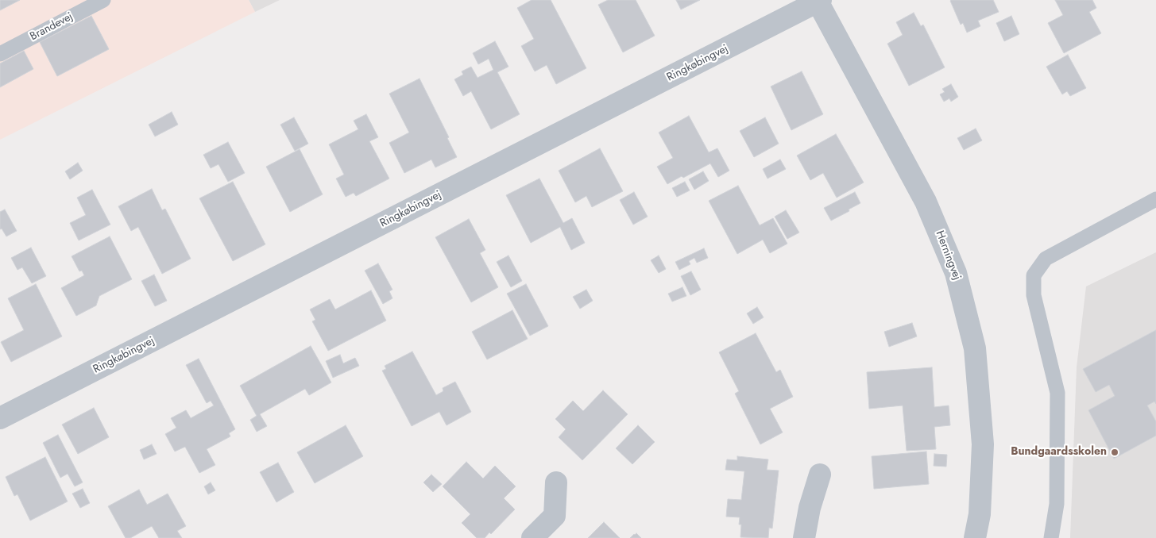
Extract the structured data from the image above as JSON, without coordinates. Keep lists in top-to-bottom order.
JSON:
{
  "streets": {
    "street": ["Ringkøbingvej", "Herningvej"],
    "lane": ["Brandevej"]
  },
  "crossings": [
    ["Ringkøbingvej", "Herningvej"]
  ],
  "places": ["Bundgaardsskolen"]
}
